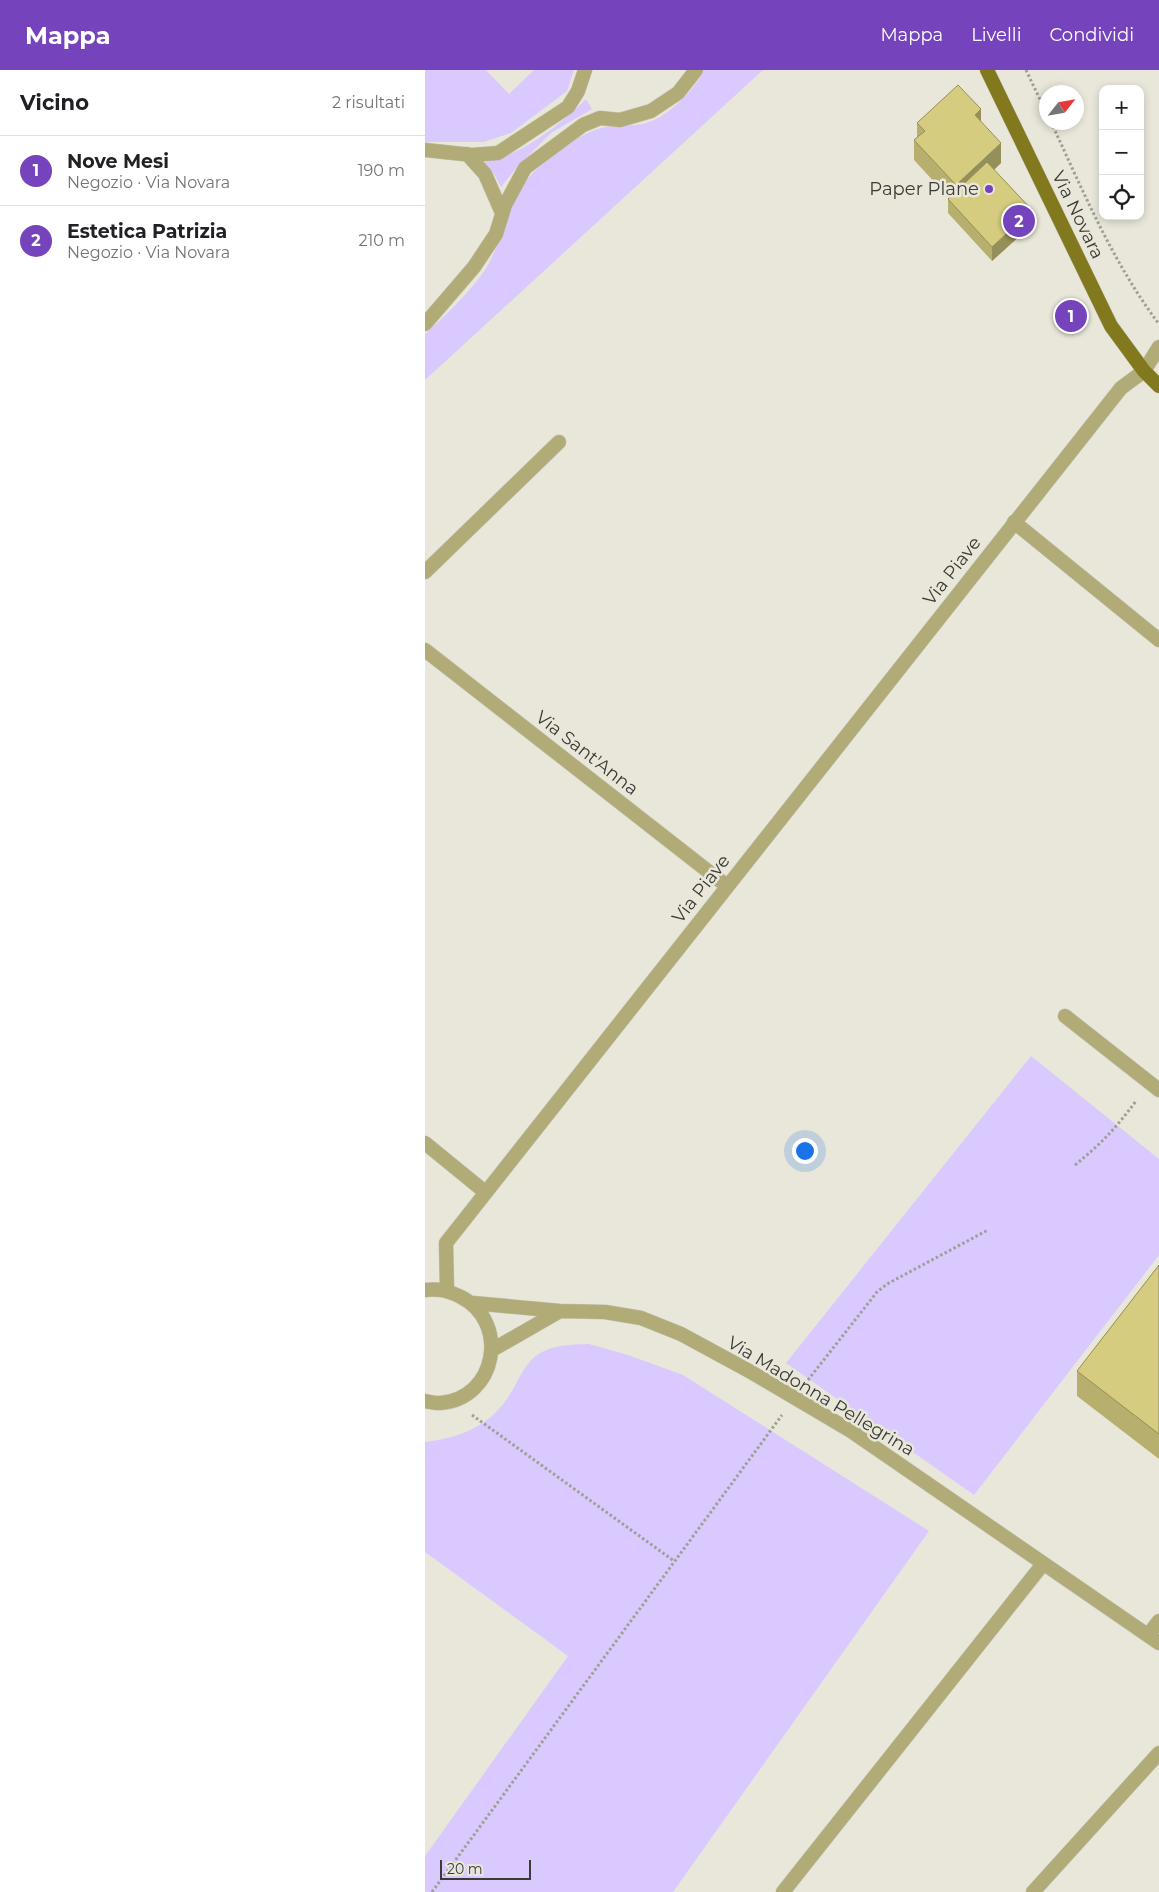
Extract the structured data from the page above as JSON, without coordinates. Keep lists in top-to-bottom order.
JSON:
{
  "streets": {
    "main road": ["Via Novara"],
    "street": ["Via Piave", "Via Sant'Anna", "Via Madonna Pellegrina"]
  },
  "crossings": [
    ["Via Novara", "Via Piave"],
    ["Via Piave", "Via Sant'Anna"]
  ],
  "places": ["Paper Plane"],
  "scale_bar": "20 m",
  "north": "top right",
  "page": {
    "header": "Mappa",
    "nav": ["Mappa", "Livelli", "Condividi"],
    "heading": ["Vicino", "2 risultati"],
    "map_buttons": ["+", "−"],
    "list": [
      {
        "mark": "1",
        "name": "Nove Mesi",
        "note": "Negozio · Via Novara",
        "value": "190 m"
      },
      {
        "mark": "2",
        "name": "Estetica Patrizia",
        "note": "Negozio · Via Novara",
        "value": "210 m"
      }
    ],
    "pins": ["2", "1"],
    "scale": "20 m"
  }
}
